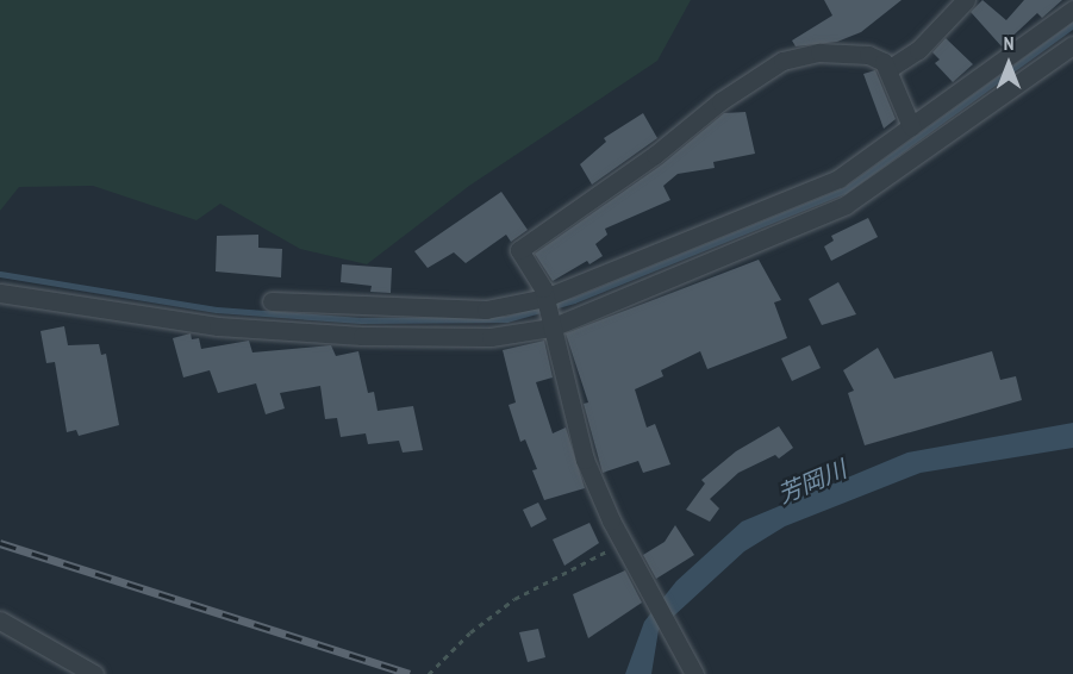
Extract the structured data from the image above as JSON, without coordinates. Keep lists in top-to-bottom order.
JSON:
{
  "water": ["芳岡川"],
  "north": "top"
}
